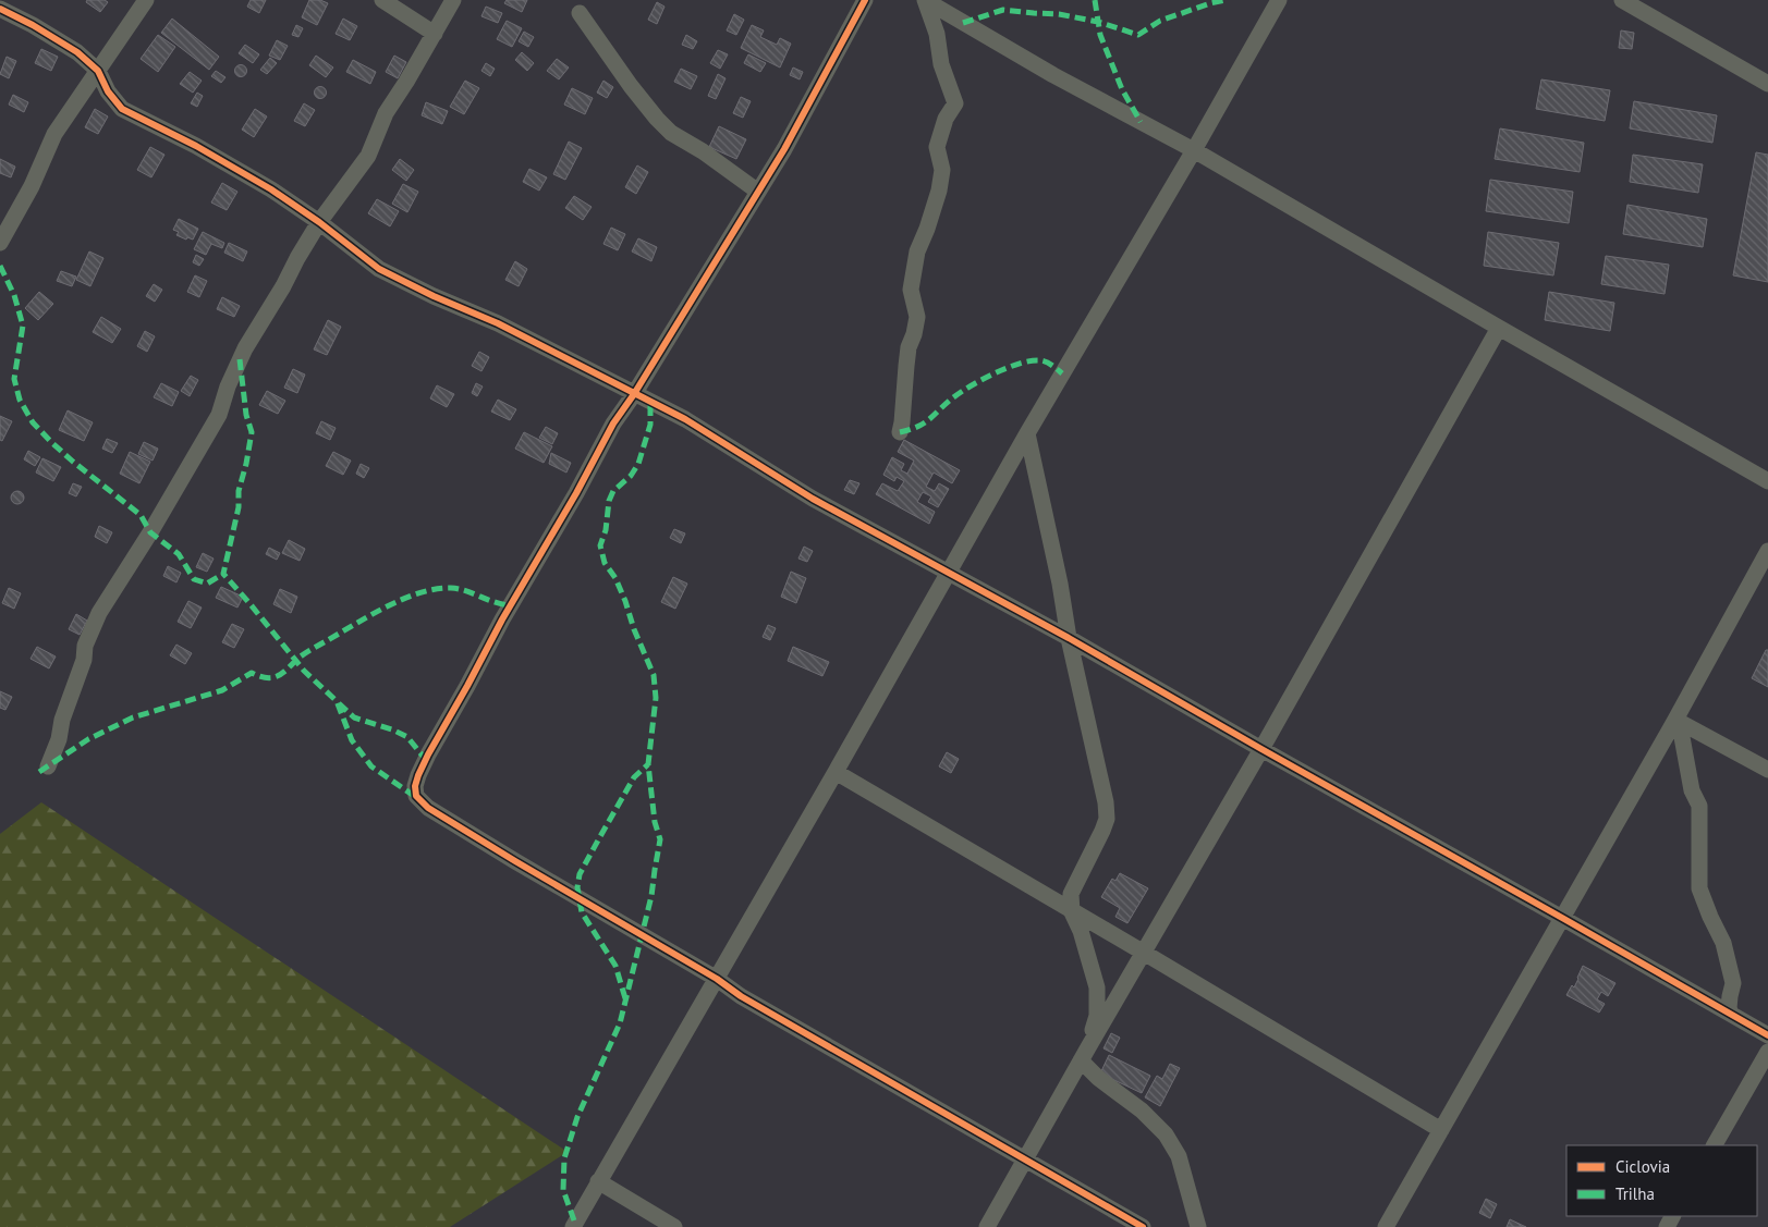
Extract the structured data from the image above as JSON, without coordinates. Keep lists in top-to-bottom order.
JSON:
{
  "legend": ["Ciclovia", "Trilha"]
}
